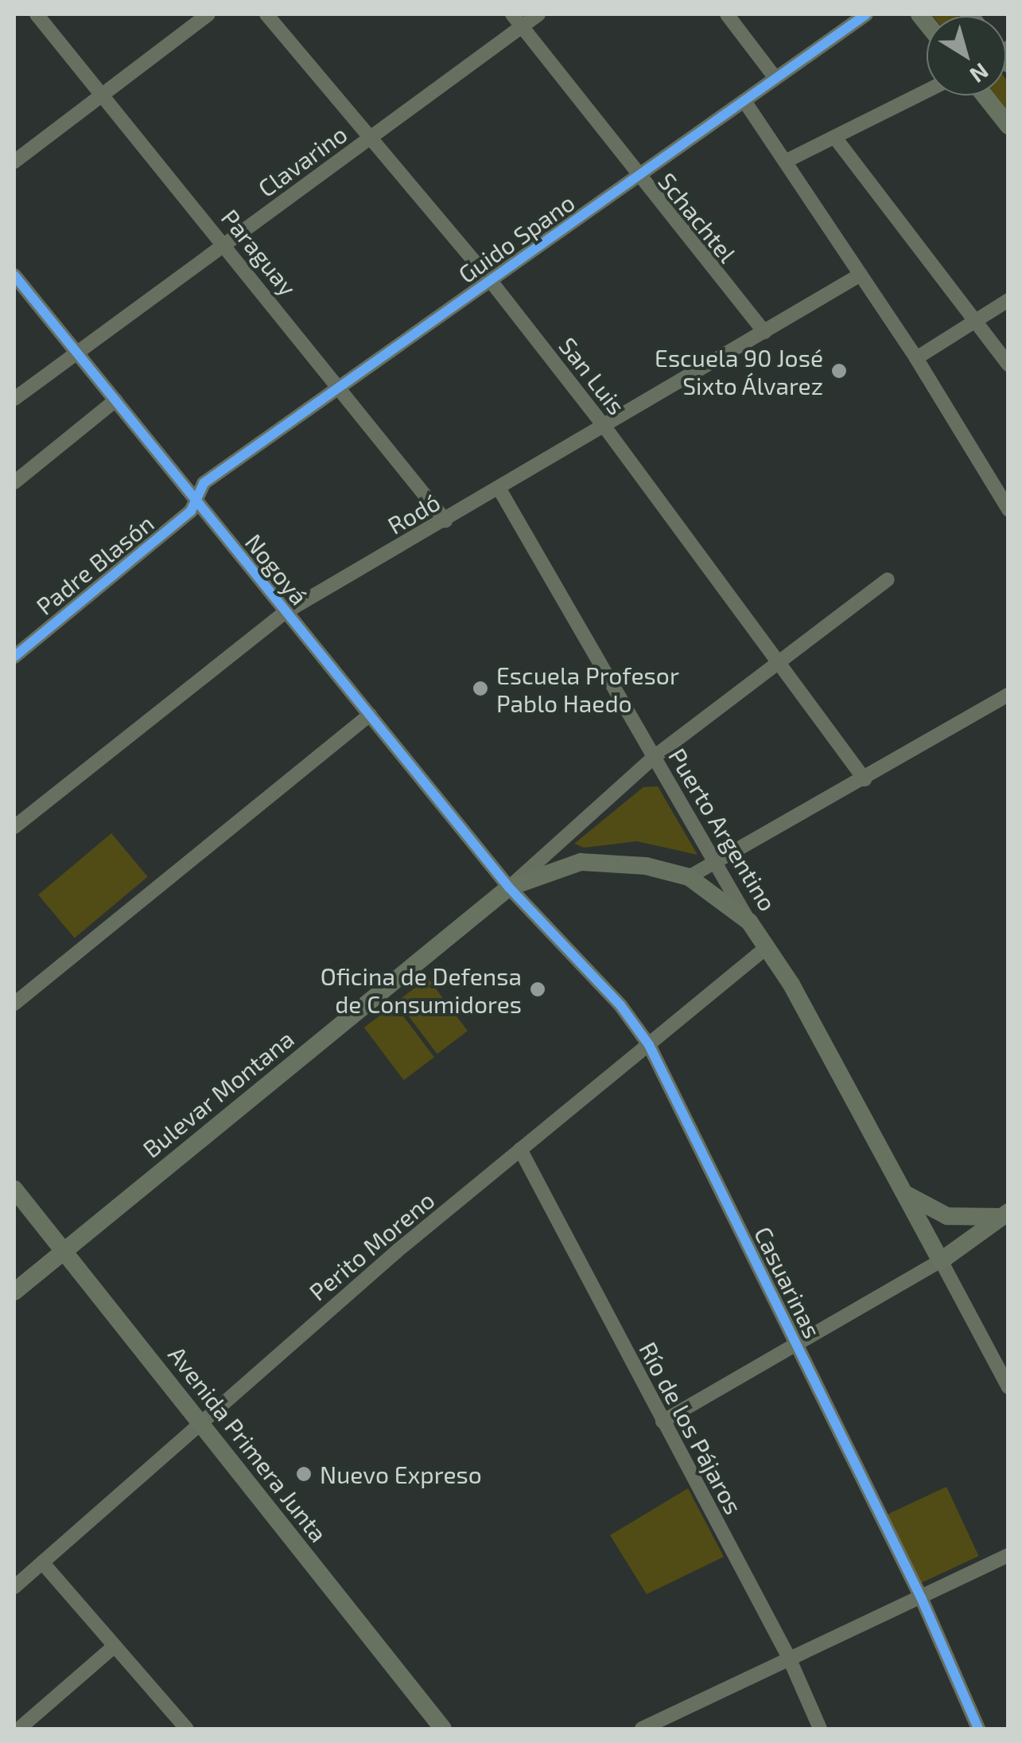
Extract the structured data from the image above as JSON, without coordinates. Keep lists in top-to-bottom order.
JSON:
{
  "streets": {
    "main road": ["Puerto Argentino", "Bulevar Montana", "Avenida Primera Junta"],
    "street": [
      "Clavarino",
      "Schachtel",
      "Guido Spano",
      "Paraguay",
      "San Luis",
      "Rodó",
      "Padre Blasón",
      "Nogoyá",
      "Perito Moreno",
      "Casuarinas",
      "Río de los Pájaros"
    ]
  },
  "crossings": [
    ["Clavarino", "Schachtel"],
    ["Clavarino", "Paraguay"],
    ["Clavarino", "San Luis"],
    ["Clavarino", "Nogoyá"],
    ["Schachtel", "Guido Spano"],
    ["Schachtel", "Rodó"],
    ["Guido Spano", "Paraguay"],
    ["Guido Spano", "San Luis"],
    ["Guido Spano", "Padre Blasón"],
    ["Guido Spano", "Nogoyá"],
    ["Paraguay", "Rodó"],
    ["San Luis", "Rodó"],
    ["Rodó", "Nogoyá"],
    ["Rodó", "Puerto Argentino"],
    ["Padre Blasón", "Nogoyá"],
    ["Nogoyá", "Bulevar Montana"],
    ["Nogoyá", "Casuarinas"],
    ["Puerto Argentino", "Bulevar Montana"],
    ["Puerto Argentino", "Perito Moreno"],
    ["Bulevar Montana", "Casuarinas"],
    ["Bulevar Montana", "Avenida Primera Junta"],
    ["Perito Moreno", "Casuarinas"],
    ["Perito Moreno", "Río de los Pájaros"],
    ["Perito Moreno", "Avenida Primera Junta"]
  ],
  "places": [
    "Escuela 90 José Sixto Álvarez",
    "Escuela Profesor Pablo Haedo",
    "Oficina de Defensa de Consumidores",
    "Nuevo Expreso"
  ],
  "north": "bottom right"
}
